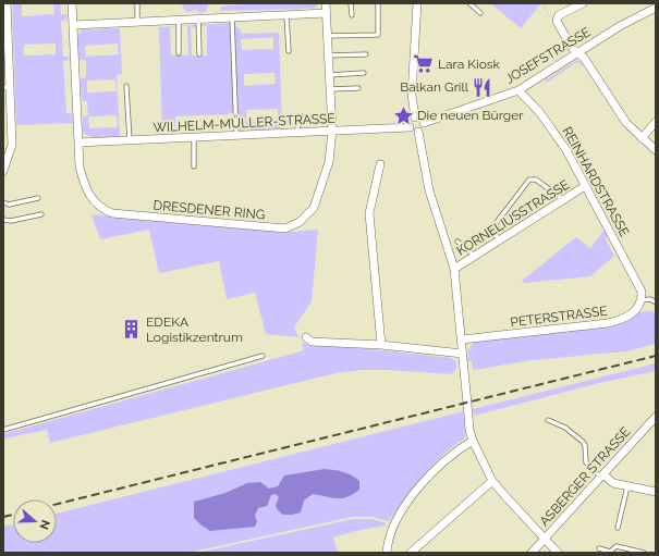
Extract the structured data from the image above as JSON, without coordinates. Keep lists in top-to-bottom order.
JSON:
{
  "streets": {
    "street": [
      "JOSEFSTRASSE",
      "WILHELM-MÜLLER-STRASSE",
      "REINHARDSTRASSE",
      "DRESDENER RING",
      "KORNELIUSSTRASSE",
      "PETERSTRASSE",
      "ASBERGER STRASSE"
    ]
  },
  "crossings": [
    ["JOSEFSTRASSE", "WILHELM-MÜLLER-STRASSE"],
    ["JOSEFSTRASSE", "REINHARDSTRASSE"],
    ["WILHELM-MÜLLER-STRASSE", "DRESDENER RING"],
    ["REINHARDSTRASSE", "KORNELIUSSTRASSE"],
    ["REINHARDSTRASSE", "PETERSTRASSE"]
  ],
  "places": {
    "supermarket": ["Lara Kiosk"],
    "restaurant": ["Balkan Grill"],
    "place": ["Die neuen Bürger"],
    "building": ["EDEKA Logistikzentrum"]
  },
  "north": "right"
}
